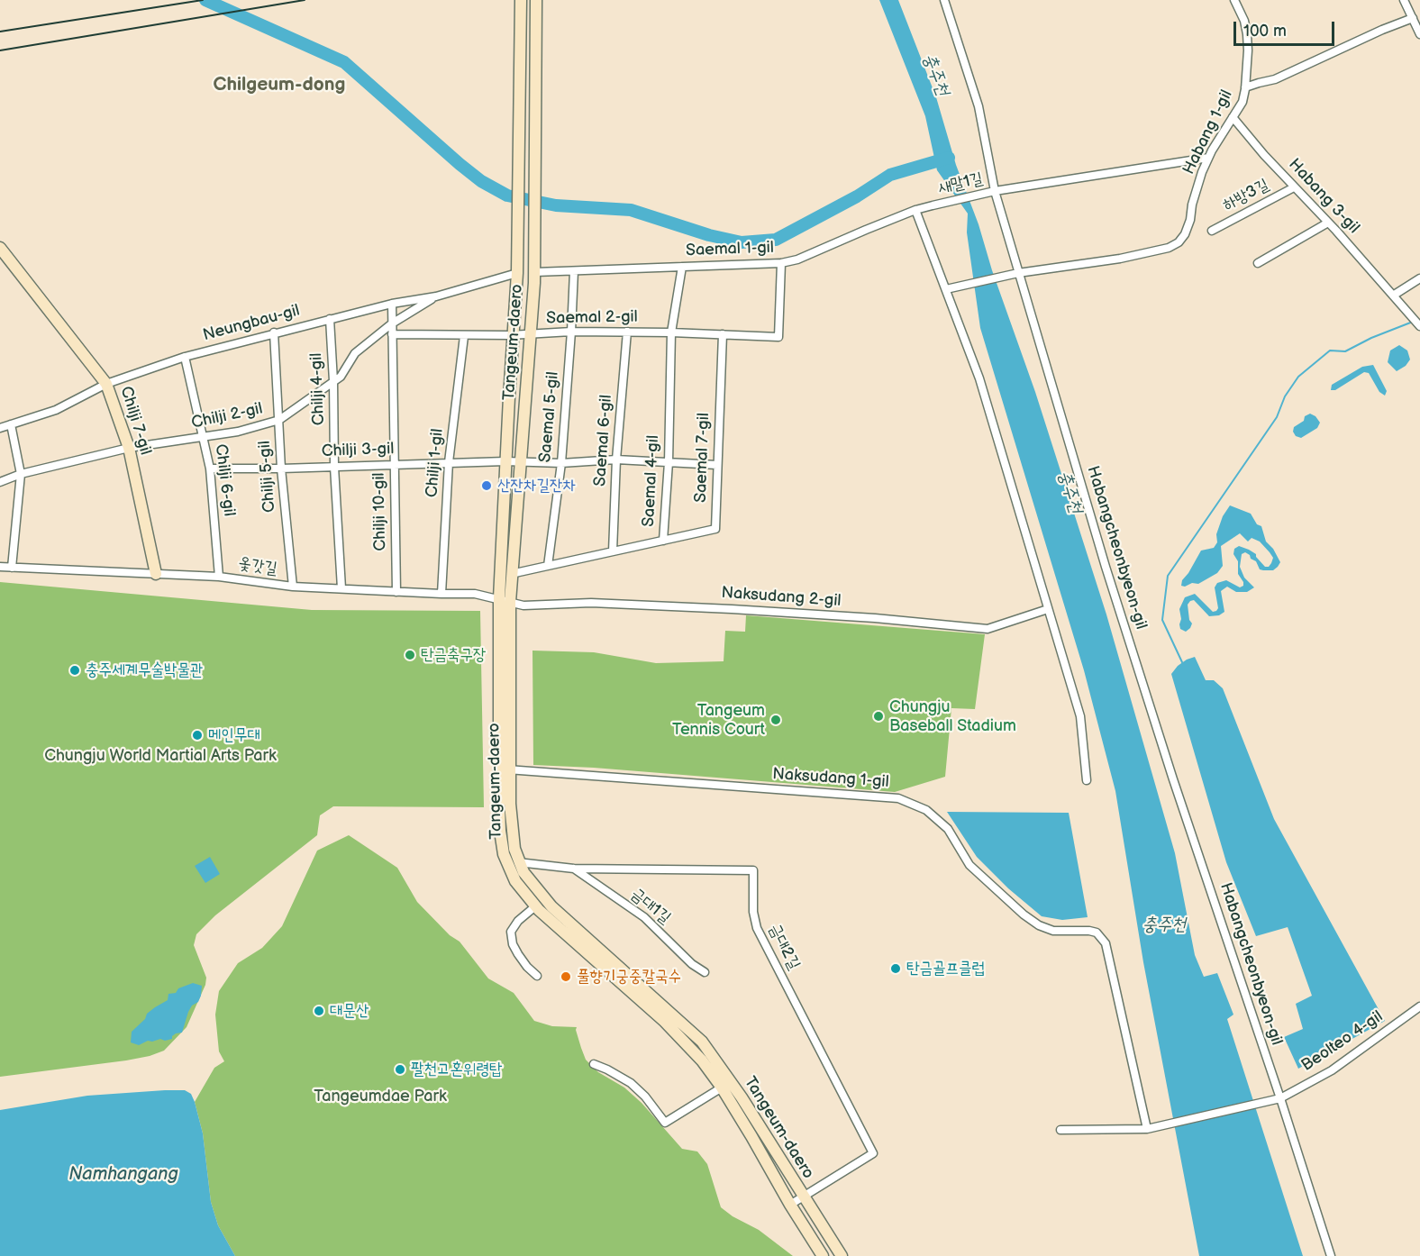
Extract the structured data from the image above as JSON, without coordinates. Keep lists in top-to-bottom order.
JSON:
{
  "streets": {
    "main road": ["Tangeum-daero", "Chilji 7-gil"],
    "street": [
      "Habang 1-gil",
      "새말1길",
      "하방3길",
      "Habang 3-gil",
      "Saemal 1-gil",
      "Saemal 2-gil",
      "Neungbau-gil",
      "Chilji 4-gil",
      "Chilji 2-gil",
      "Saemal 5-gil",
      "Saemal 6-gil",
      "Chilji 3-gil",
      "Saemal 7-gil",
      "Chilji 1-gil",
      "Chilji 5-gil",
      "Chilji 6-gil",
      "Saemal 4-gil",
      "Chilji 10-gil",
      "Habangcheonbyeon-gil",
      "옻갓길",
      "Naksudang 2-gil",
      "Naksudang 1-gil",
      "금대1길",
      "금대2길",
      "Beolteo 4-gil"
    ]
  },
  "crossings": [
    ["Habang 1-gil", "새말1길"],
    ["Habang 1-gil", "Habang 3-gil"],
    ["Habang 1-gil", "Habangcheonbyeon-gil"],
    ["새말1길", "Saemal 1-gil"],
    ["새말1길", "Habangcheonbyeon-gil"],
    ["하방3길", "Habang 3-gil"],
    ["Saemal 1-gil", "Saemal 2-gil"],
    ["Saemal 1-gil", "Tangeum-daero"],
    ["Saemal 1-gil", "Saemal 5-gil"],
    ["Saemal 1-gil", "Saemal 4-gil"],
    ["Saemal 2-gil", "Tangeum-daero"],
    ["Saemal 2-gil", "Saemal 5-gil"],
    ["Saemal 2-gil", "Saemal 6-gil"],
    ["Saemal 2-gil", "Saemal 7-gil"],
    ["Saemal 2-gil", "Saemal 4-gil"],
    ["Neungbau-gil", "Tangeum-daero"],
    ["Neungbau-gil", "Chilji 4-gil"],
    ["Neungbau-gil", "Chilji 2-gil"],
    ["Neungbau-gil", "Chilji 7-gil"],
    ["Neungbau-gil", "Chilji 5-gil"],
    ["Neungbau-gil", "Chilji 6-gil"],
    ["Tangeum-daero", "Chilji 3-gil"],
    ["Tangeum-daero", "Saemal 4-gil"],
    ["Tangeum-daero", "옻갓길"],
    ["Tangeum-daero", "Naksudang 2-gil"],
    ["Tangeum-daero", "Naksudang 1-gil"],
    ["Tangeum-daero", "금대2길"],
    ["Chilji 4-gil", "Chilji 2-gil"],
    ["Chilji 4-gil", "Chilji 3-gil"],
    ["Chilji 4-gil", "옻갓길"],
    ["Chilji 2-gil", "Chilji 7-gil"],
    ["Chilji 2-gil", "Chilji 5-gil"],
    ["Chilji 2-gil", "Chilji 6-gil"],
    ["Saemal 5-gil", "Chilji 3-gil"],
    ["Saemal 5-gil", "Saemal 4-gil"],
    ["Chilji 7-gil", "옻갓길"],
    ["Saemal 6-gil", "Chilji 3-gil"],
    ["Saemal 6-gil", "Saemal 4-gil"],
    ["Chilji 3-gil", "Saemal 7-gil"],
    ["Chilji 3-gil", "Chilji 1-gil"],
    ["Chilji 3-gil", "Chilji 5-gil"],
    ["Chilji 3-gil", "Chilji 6-gil"],
    ["Chilji 3-gil", "Saemal 4-gil"],
    ["Chilji 3-gil", "Chilji 10-gil"],
    ["Saemal 7-gil", "Saemal 4-gil"],
    ["Chilji 1-gil", "옻갓길"],
    ["Chilji 5-gil", "옻갓길"],
    ["Chilji 6-gil", "옻갓길"],
    ["Chilji 10-gil", "옻갓길"],
    ["Habangcheonbyeon-gil", "Beolteo 4-gil"],
    ["옻갓길", "Naksudang 2-gil"],
    ["Naksudang 1-gil", "Beolteo 4-gil"],
    ["금대1길", "금대2길"]
  ],
  "districts": ["Chilgeum-dong"],
  "water": ["충주천", "Namhangang"],
  "parks": ["Chungju World Martial Arts Park", "Tangeumdae Park"],
  "places": [
    "산잔차길잔차",
    "탄금축구장",
    "충주세계무술박물관",
    "Chungju Baseball Stadium",
    "Tangeum Tennis Court",
    "메인무대",
    "탄금골프클럽",
    "풀향기궁중칼국수",
    "대문산",
    "팔천고혼위령탑"
  ],
  "scale_bar": "100 m"
}
